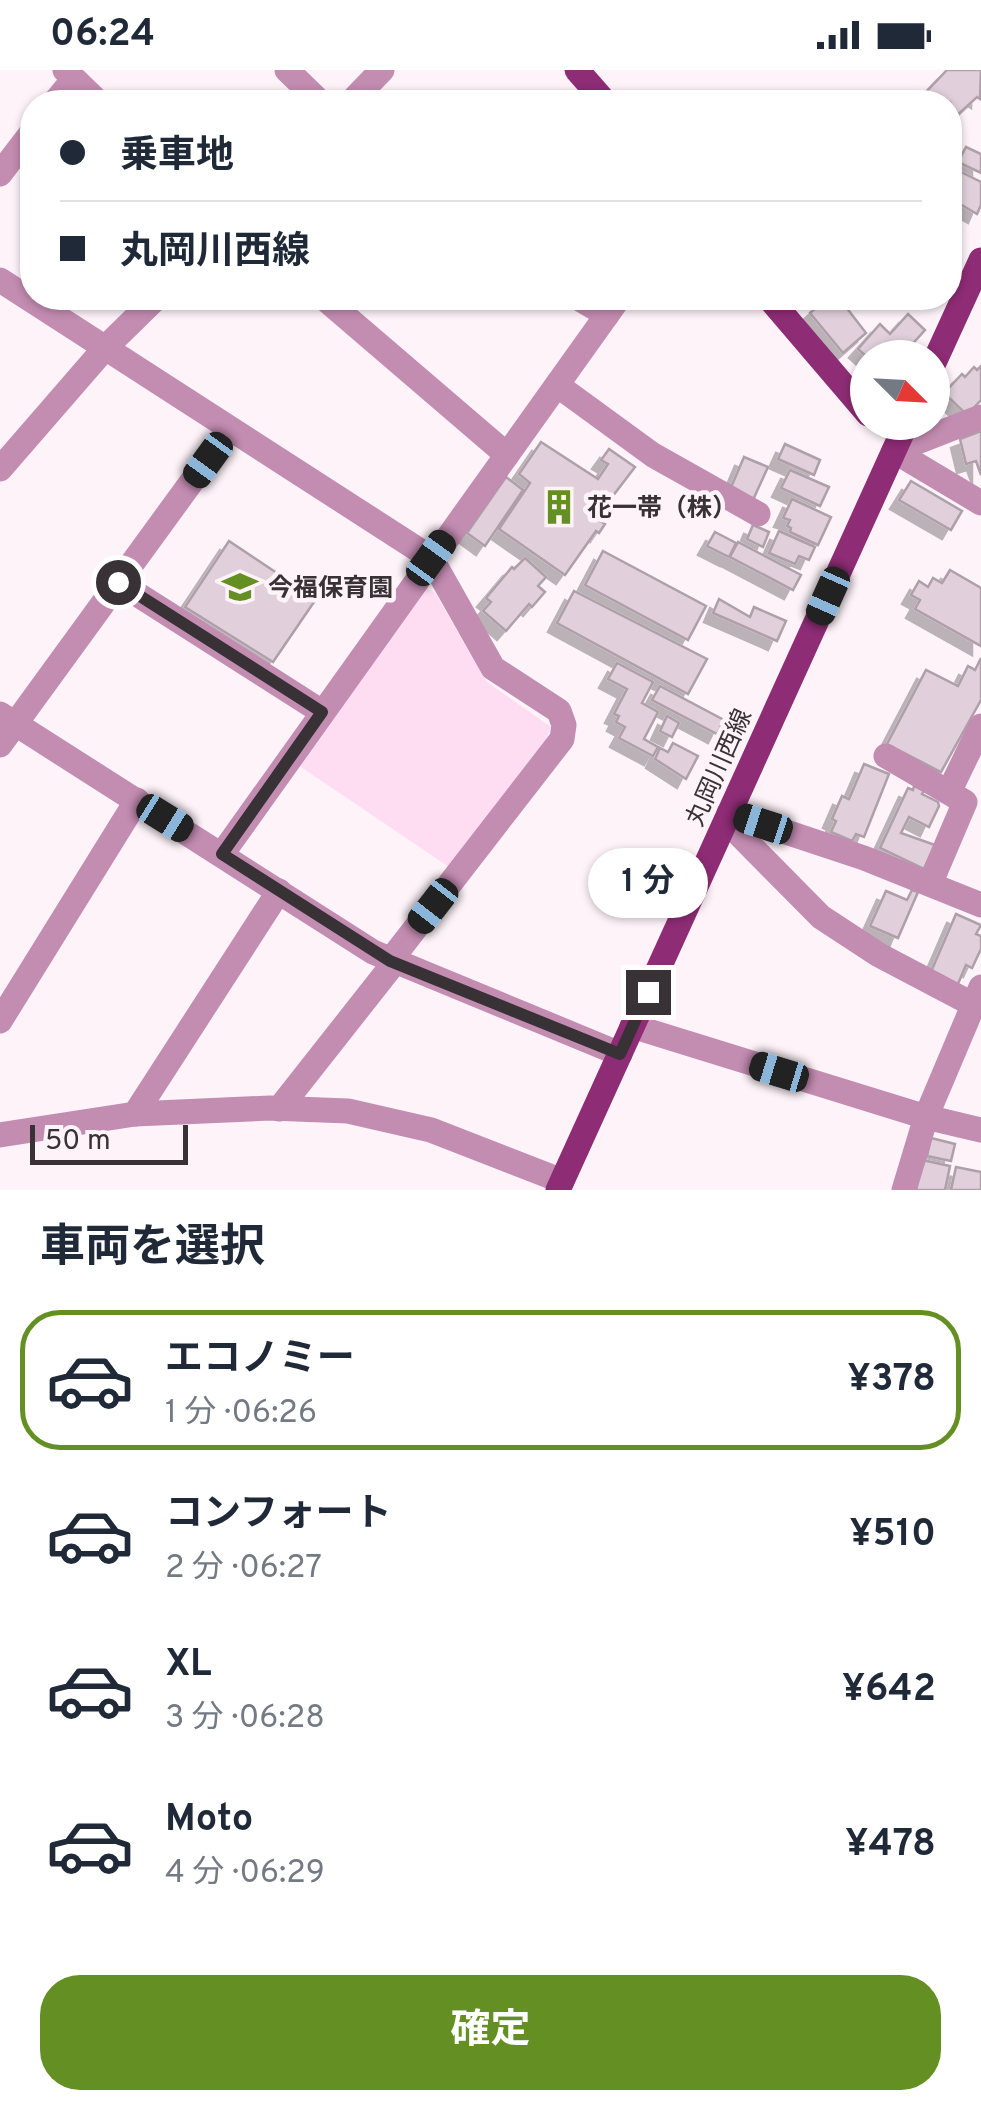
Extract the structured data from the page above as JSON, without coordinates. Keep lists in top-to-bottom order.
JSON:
{
  "streets": {
    "main road": ["丸岡川西線"]
  },
  "places": {
    "building": ["花一帯（株）"],
    "school or university": ["今福保育園"]
  },
  "scale_bar": "50 m",
  "north": "bottom right",
  "page": {
    "status": "06:24",
    "banner": ["乗車地", "丸岡川西線"],
    "bubble": "1 分",
    "scale": "50 m",
    "heading": "車両を選択",
    "list": [
      {
        "name": "エコノミー",
        "note": "1 分 · 06:26",
        "value": "¥378"
      },
      {
        "name": "コンフォート",
        "note": "2 分 · 06:27",
        "value": "¥510"
      },
      {
        "name": "XL",
        "note": "3 分 · 06:28",
        "value": "¥642"
      },
      {
        "name": "Moto",
        "note": "4 分 · 06:29",
        "value": "¥478"
      }
    ],
    "buttons": "確定"
  }
}
